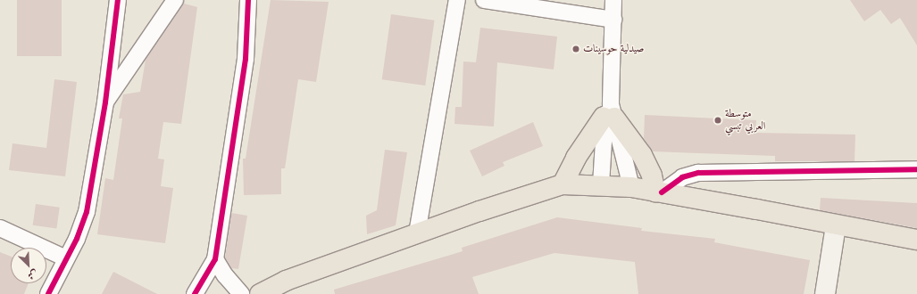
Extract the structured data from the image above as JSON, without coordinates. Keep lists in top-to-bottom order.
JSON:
{
  "places": ["صيدلية حوسينات", "متوسطة العربي تبسي"],
  "north": "bottom right"
}
